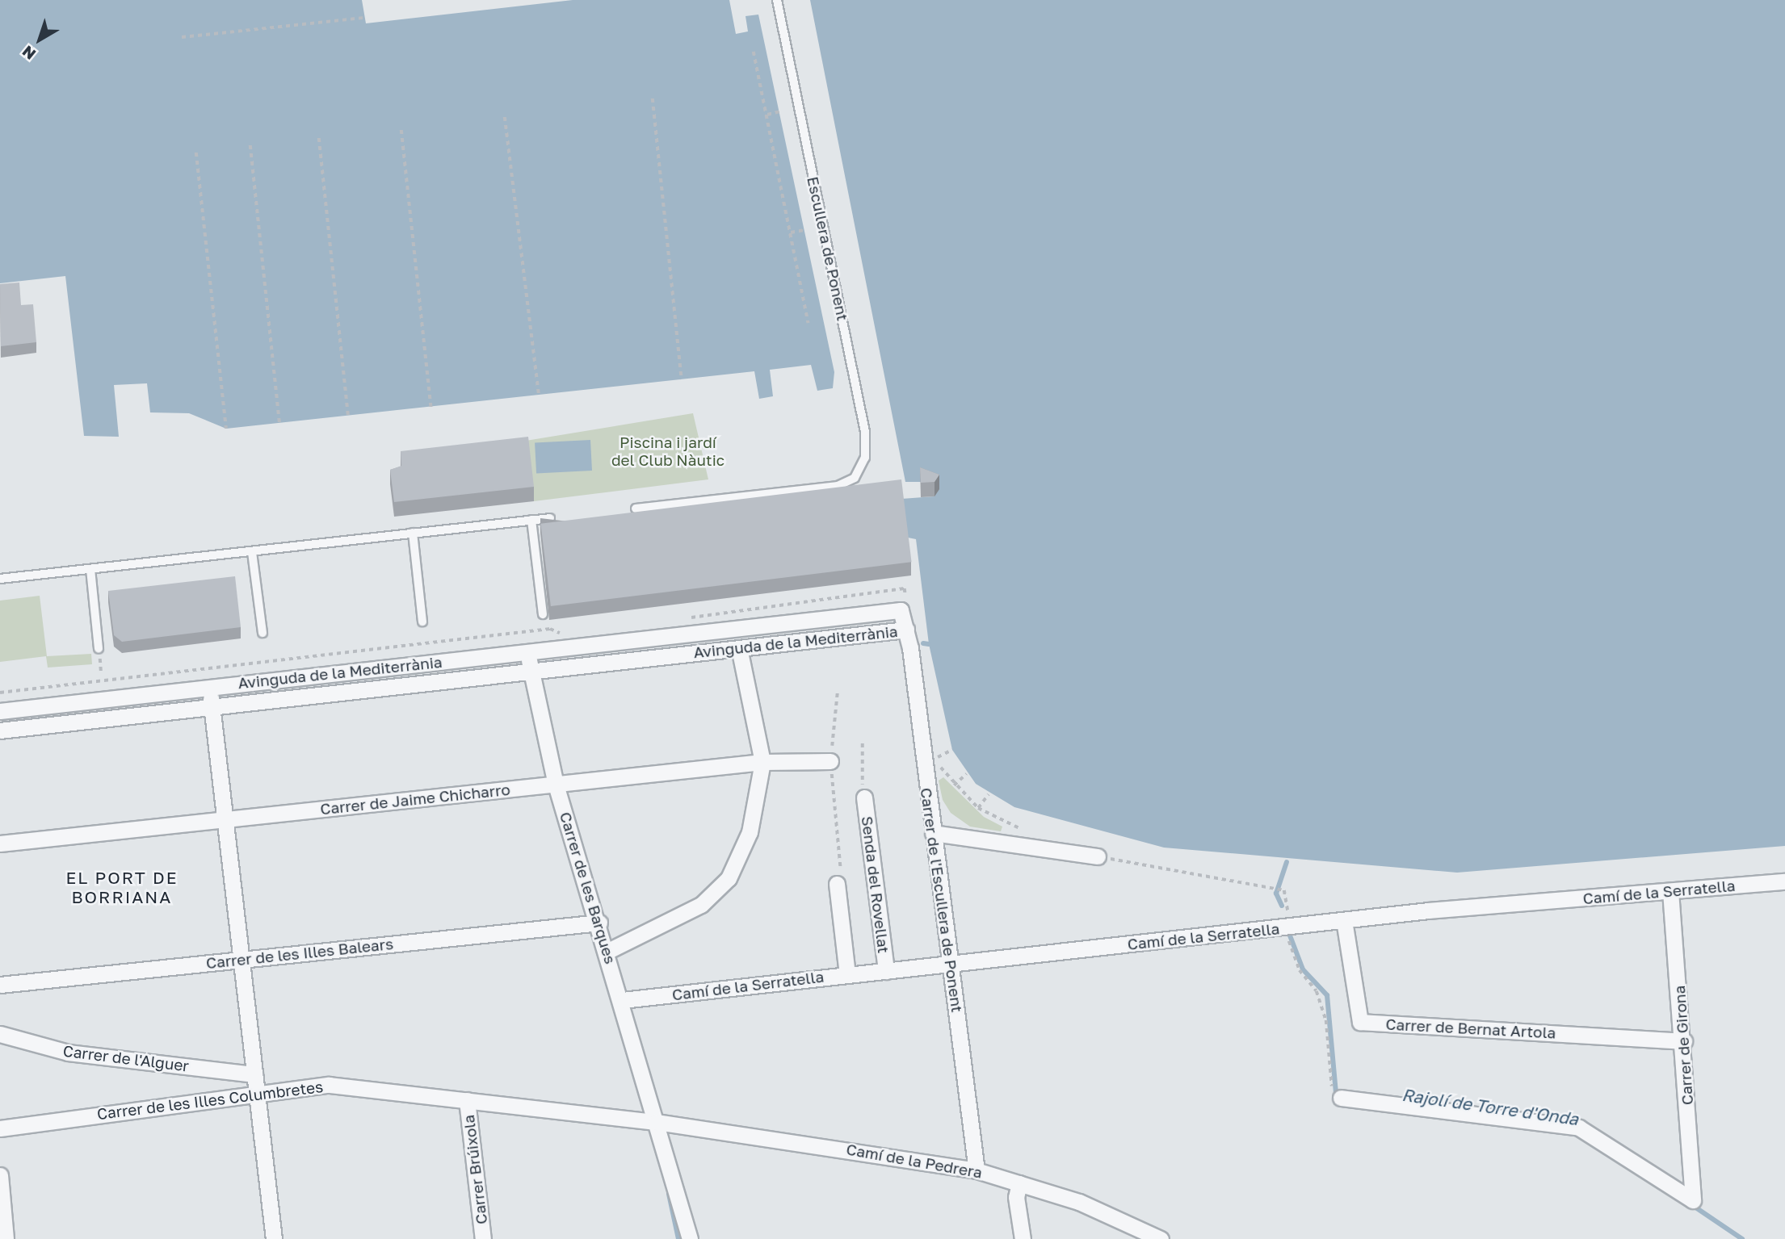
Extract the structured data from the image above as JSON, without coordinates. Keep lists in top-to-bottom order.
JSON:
{
  "streets": {
    "street": [
      "Avinguda de la Mediterrània",
      "Carrer de Jaime Chicharro",
      "Senda del Rovellat",
      "Carrer de les Barques",
      "Camí de la Serratella",
      "Carrer de l'Escullera de Ponent",
      "Carrer de les Illes Balears",
      "Carrer de Bernat Artola",
      "Carrer de Girona",
      "Carrer de l'Alguer",
      "Carrer de les Illes Columbretes",
      "Camí de la Pedrera",
      "Carrer Brúixola"
    ],
    "lane": ["Escullera de Ponent"]
  },
  "crossings": [
    ["Avinguda de la Mediterrània", "Carrer de les Barques"],
    ["Avinguda de la Mediterrània", "Carrer de l'Escullera de Ponent"],
    ["Carrer de Jaime Chicharro", "Carrer de les Barques"],
    ["Senda del Rovellat", "Camí de la Serratella"],
    ["Carrer de les Barques", "Camí de la Serratella"],
    ["Carrer de les Barques", "Carrer de les Illes Balears"],
    ["Carrer de les Barques", "Carrer de les Illes Columbretes"],
    ["Carrer de les Barques", "Camí de la Pedrera"],
    ["Camí de la Serratella", "Carrer de l'Escullera de Ponent"],
    ["Camí de la Serratella", "Carrer de Bernat Artola"],
    ["Camí de la Serratella", "Carrer de Girona"],
    ["Carrer de l'Escullera de Ponent", "Camí de la Pedrera"],
    ["Carrer de Bernat Artola", "Carrer de Girona"],
    ["Carrer de les Illes Columbretes", "Camí de la Pedrera"],
    ["Carrer de les Illes Columbretes", "Carrer Brúixola"]
  ],
  "districts": ["EL PORT DE BORRIANA"],
  "water": ["Rajolí de Torre d'Onda"],
  "parks": ["Piscina i jardí del Club Nàutic"],
  "north": "bottom left"
}
